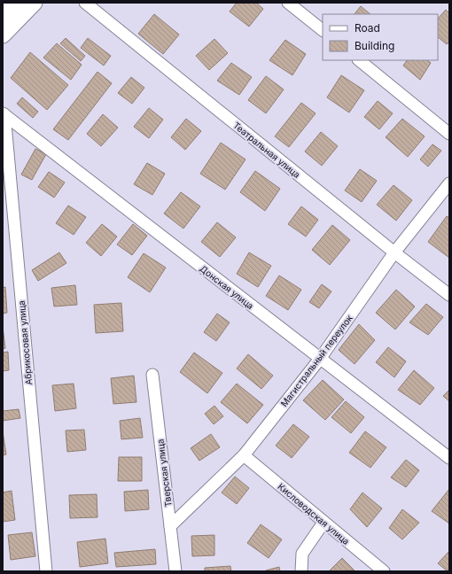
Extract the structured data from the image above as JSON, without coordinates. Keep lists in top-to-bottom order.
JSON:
{
  "streets": {
    "street": [
      "Театральная улица",
      "Донская улица",
      "Абрикосовая улица",
      "Магистральный переулок",
      "Тверская улица",
      "Кисловодская улица"
    ]
  },
  "crossings": [
    ["Театральная улица", "Магистральный переулок"],
    ["Донская улица", "Абрикосовая улица"],
    ["Донская улица", "Магистральный переулок"],
    ["Магистральный переулок", "Тверская улица"],
    ["Магистральный переулок", "Кисловодская улица"]
  ],
  "legend": ["Road", "Building"]
}
